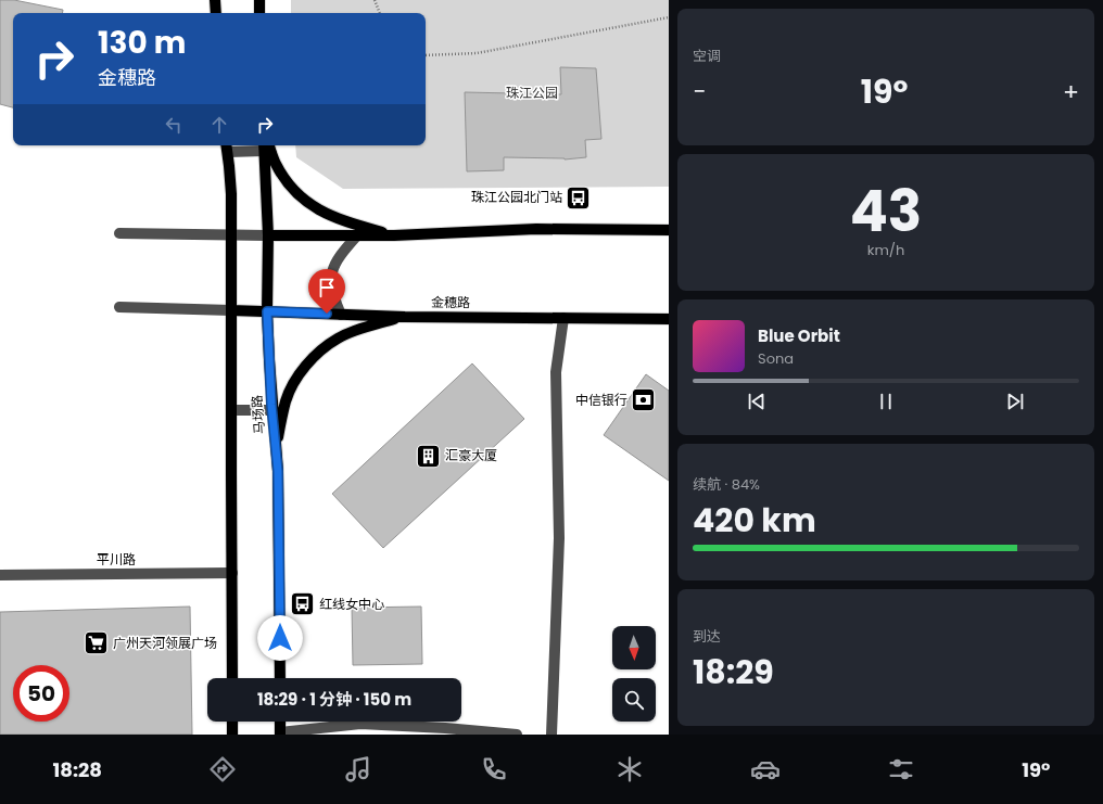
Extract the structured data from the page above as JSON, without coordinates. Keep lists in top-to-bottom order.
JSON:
{
  "streets": {
    "main road": ["金穗路", "马场路"],
    "street": ["平川路"]
  },
  "crossings": [
    ["金穗路", "马场路"],
    ["马场路", "平川路"]
  ],
  "parks": ["珠江公园"],
  "places": {
    "bus stop": ["珠江公园北门站", "红线女中心"],
    "bank": ["中信银行"],
    "building": ["汇豪大厦"],
    "supermarket": ["广州天河领展广场"]
  },
  "north": "bottom",
  "page": {
    "tile": [
      "空调",
      ["43", "km/h"],
      ["续航 · 84%", "420 km"],
      ["到达", "18:29"]
    ],
    "turn": ["130 m", "金穗路"],
    "heat": ["−", "19°", "+"],
    "song": ["Blue Orbit", "Sona"],
    "limit": "50",
    "trip": "18:29 · 1 分钟 · 150 m",
    "tabs": ["18:28", "19°"]
  }
}
